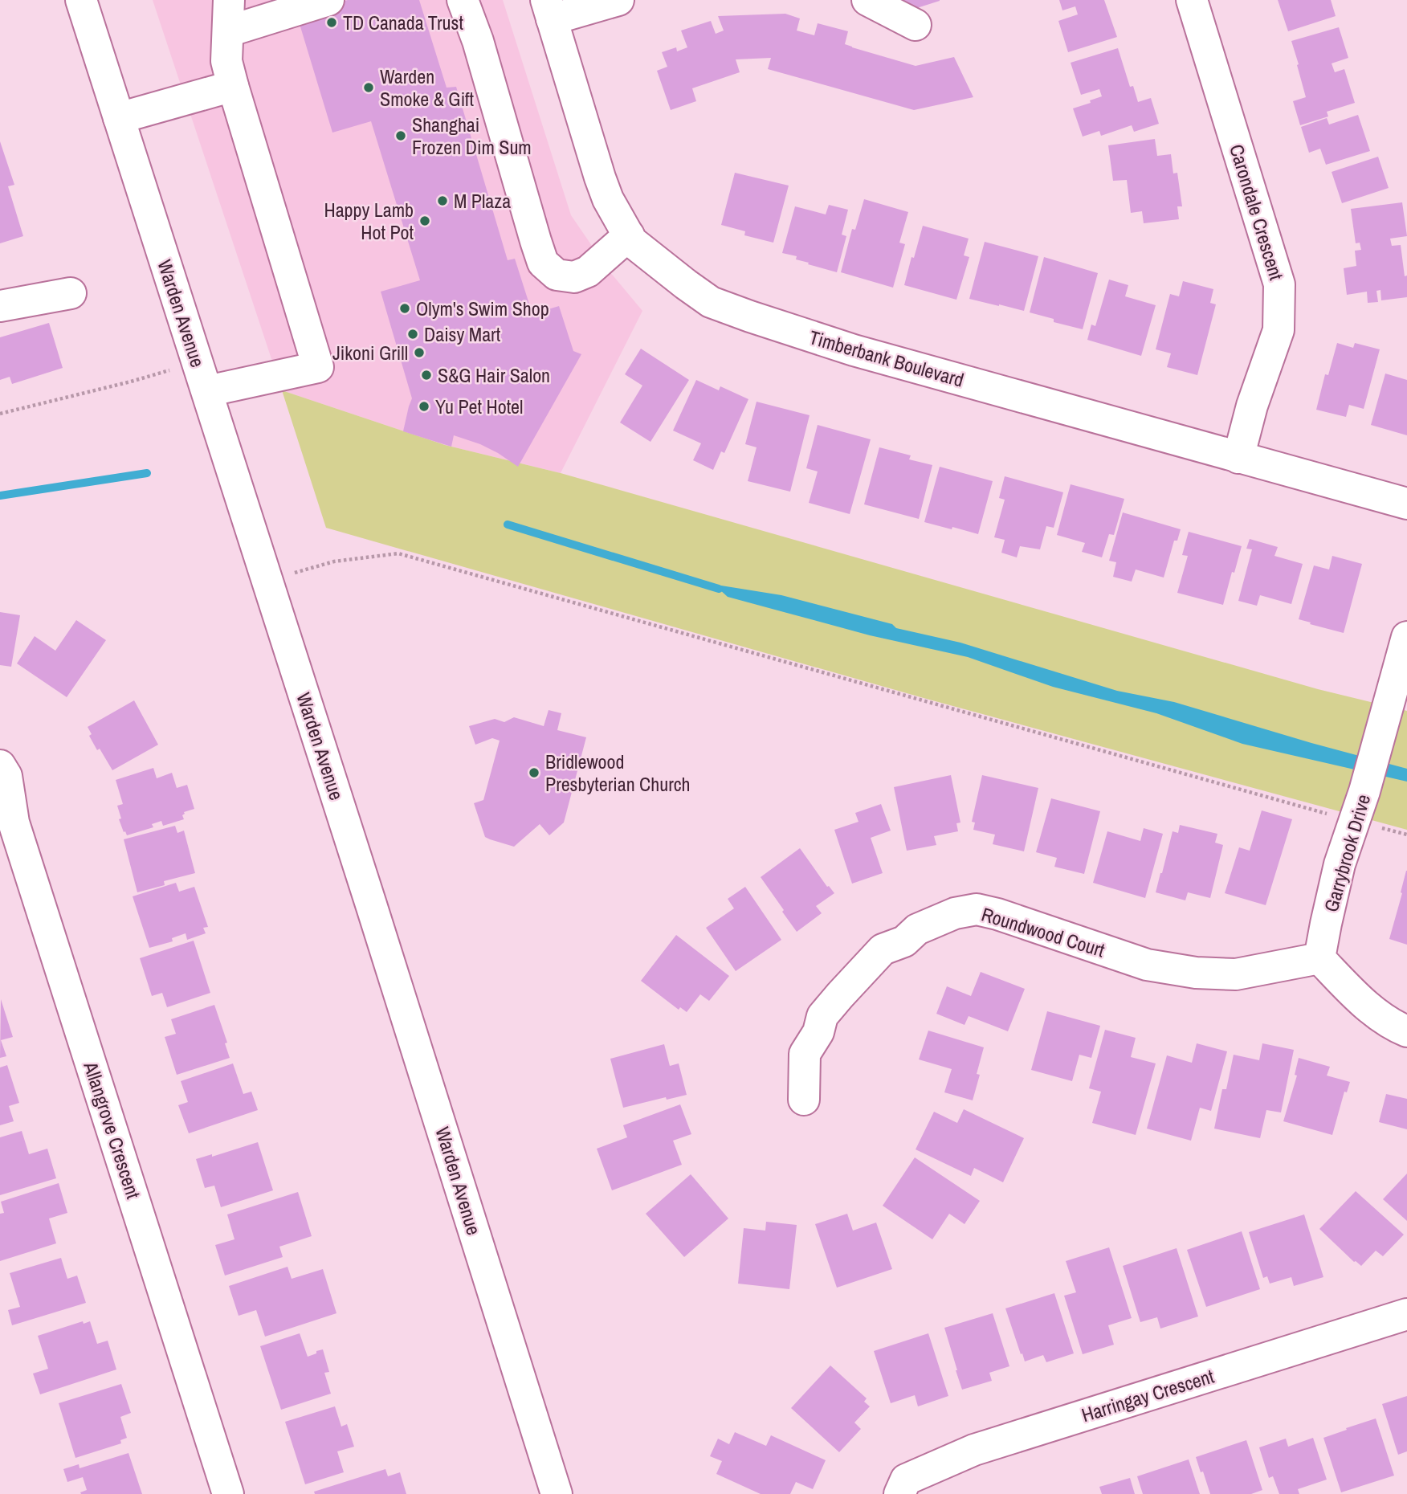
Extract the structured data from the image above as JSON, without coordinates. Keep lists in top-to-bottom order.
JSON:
{
  "streets": {
    "street": [
      "Carondale Crescent",
      "Warden Avenue",
      "Timberbank Boulevard",
      "Garrybrook Drive",
      "Roundwood Court",
      "Allangrove Crescent",
      "Harringay Crescent"
    ]
  },
  "crossings": [
    ["Carondale Crescent", "Timberbank Boulevard"],
    ["Garrybrook Drive", "Roundwood Court"]
  ],
  "places": [
    "TD Canada Trust",
    "Warden Smoke & Gift",
    "Shanghai Frozen Dim Sum",
    "M Plaza",
    "Happy Lamb Hot Pot",
    "Olym's Swim Shop",
    "Daisy Mart",
    "Jikoni Grill",
    "S&G Hair Salon",
    "Yu Pet Hotel",
    "Bridlewood Presbyterian Church"
  ]
}
